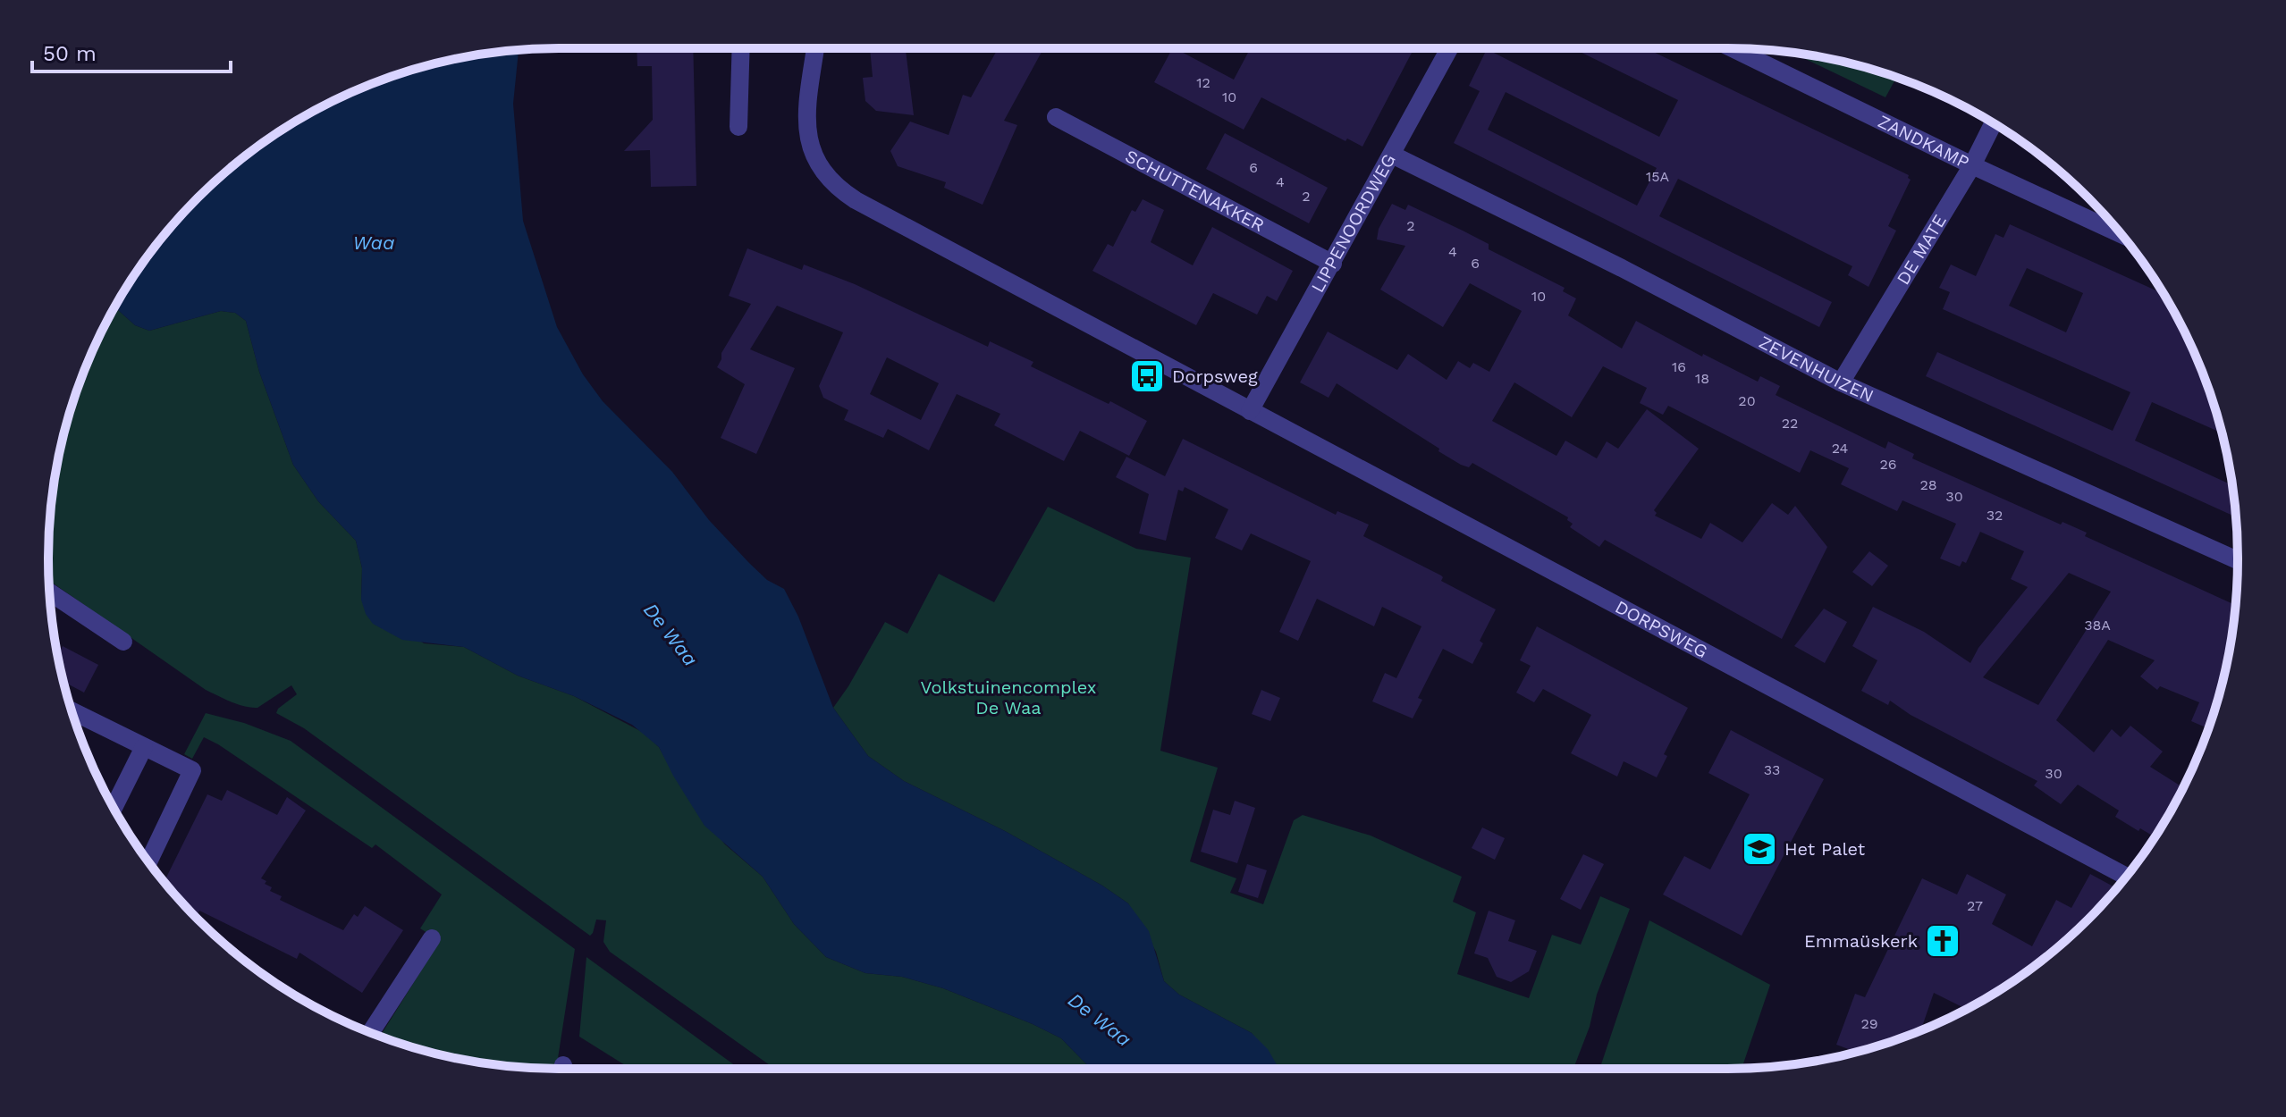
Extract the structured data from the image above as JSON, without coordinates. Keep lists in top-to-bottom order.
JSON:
{
  "streets": {
    "street": [
      "ZANDKAMP",
      "SCHUTTENAKKER",
      "LIPPENOORDWEG",
      "DE MATE",
      "ZEVENHUIZEN",
      "DORPSWEG"
    ]
  },
  "crossings": [
    ["ZANDKAMP", "DE MATE"],
    ["SCHUTTENAKKER", "LIPPENOORDWEG"],
    ["LIPPENOORDWEG", "ZEVENHUIZEN"],
    ["LIPPENOORDWEG", "DORPSWEG"],
    ["DE MATE", "ZEVENHUIZEN"]
  ],
  "water": ["Waa", "De Waa"],
  "parks": ["Volkstuinencomplex De Waa"],
  "places": {
    "bus stop": ["Dorpsweg"],
    "school or university": ["Het Palet"],
    "church": ["Emmaüskerk"]
  },
  "house_numbers": [
    "12",
    "10",
    "6",
    "15A",
    "4",
    "2",
    "2",
    "4",
    "6",
    "10",
    "16",
    "18",
    "20",
    "22",
    "24",
    "26",
    "28",
    "30",
    "32",
    "38A",
    "33",
    "30",
    "27",
    "29"
  ],
  "scale_bar": "50 m"
}
